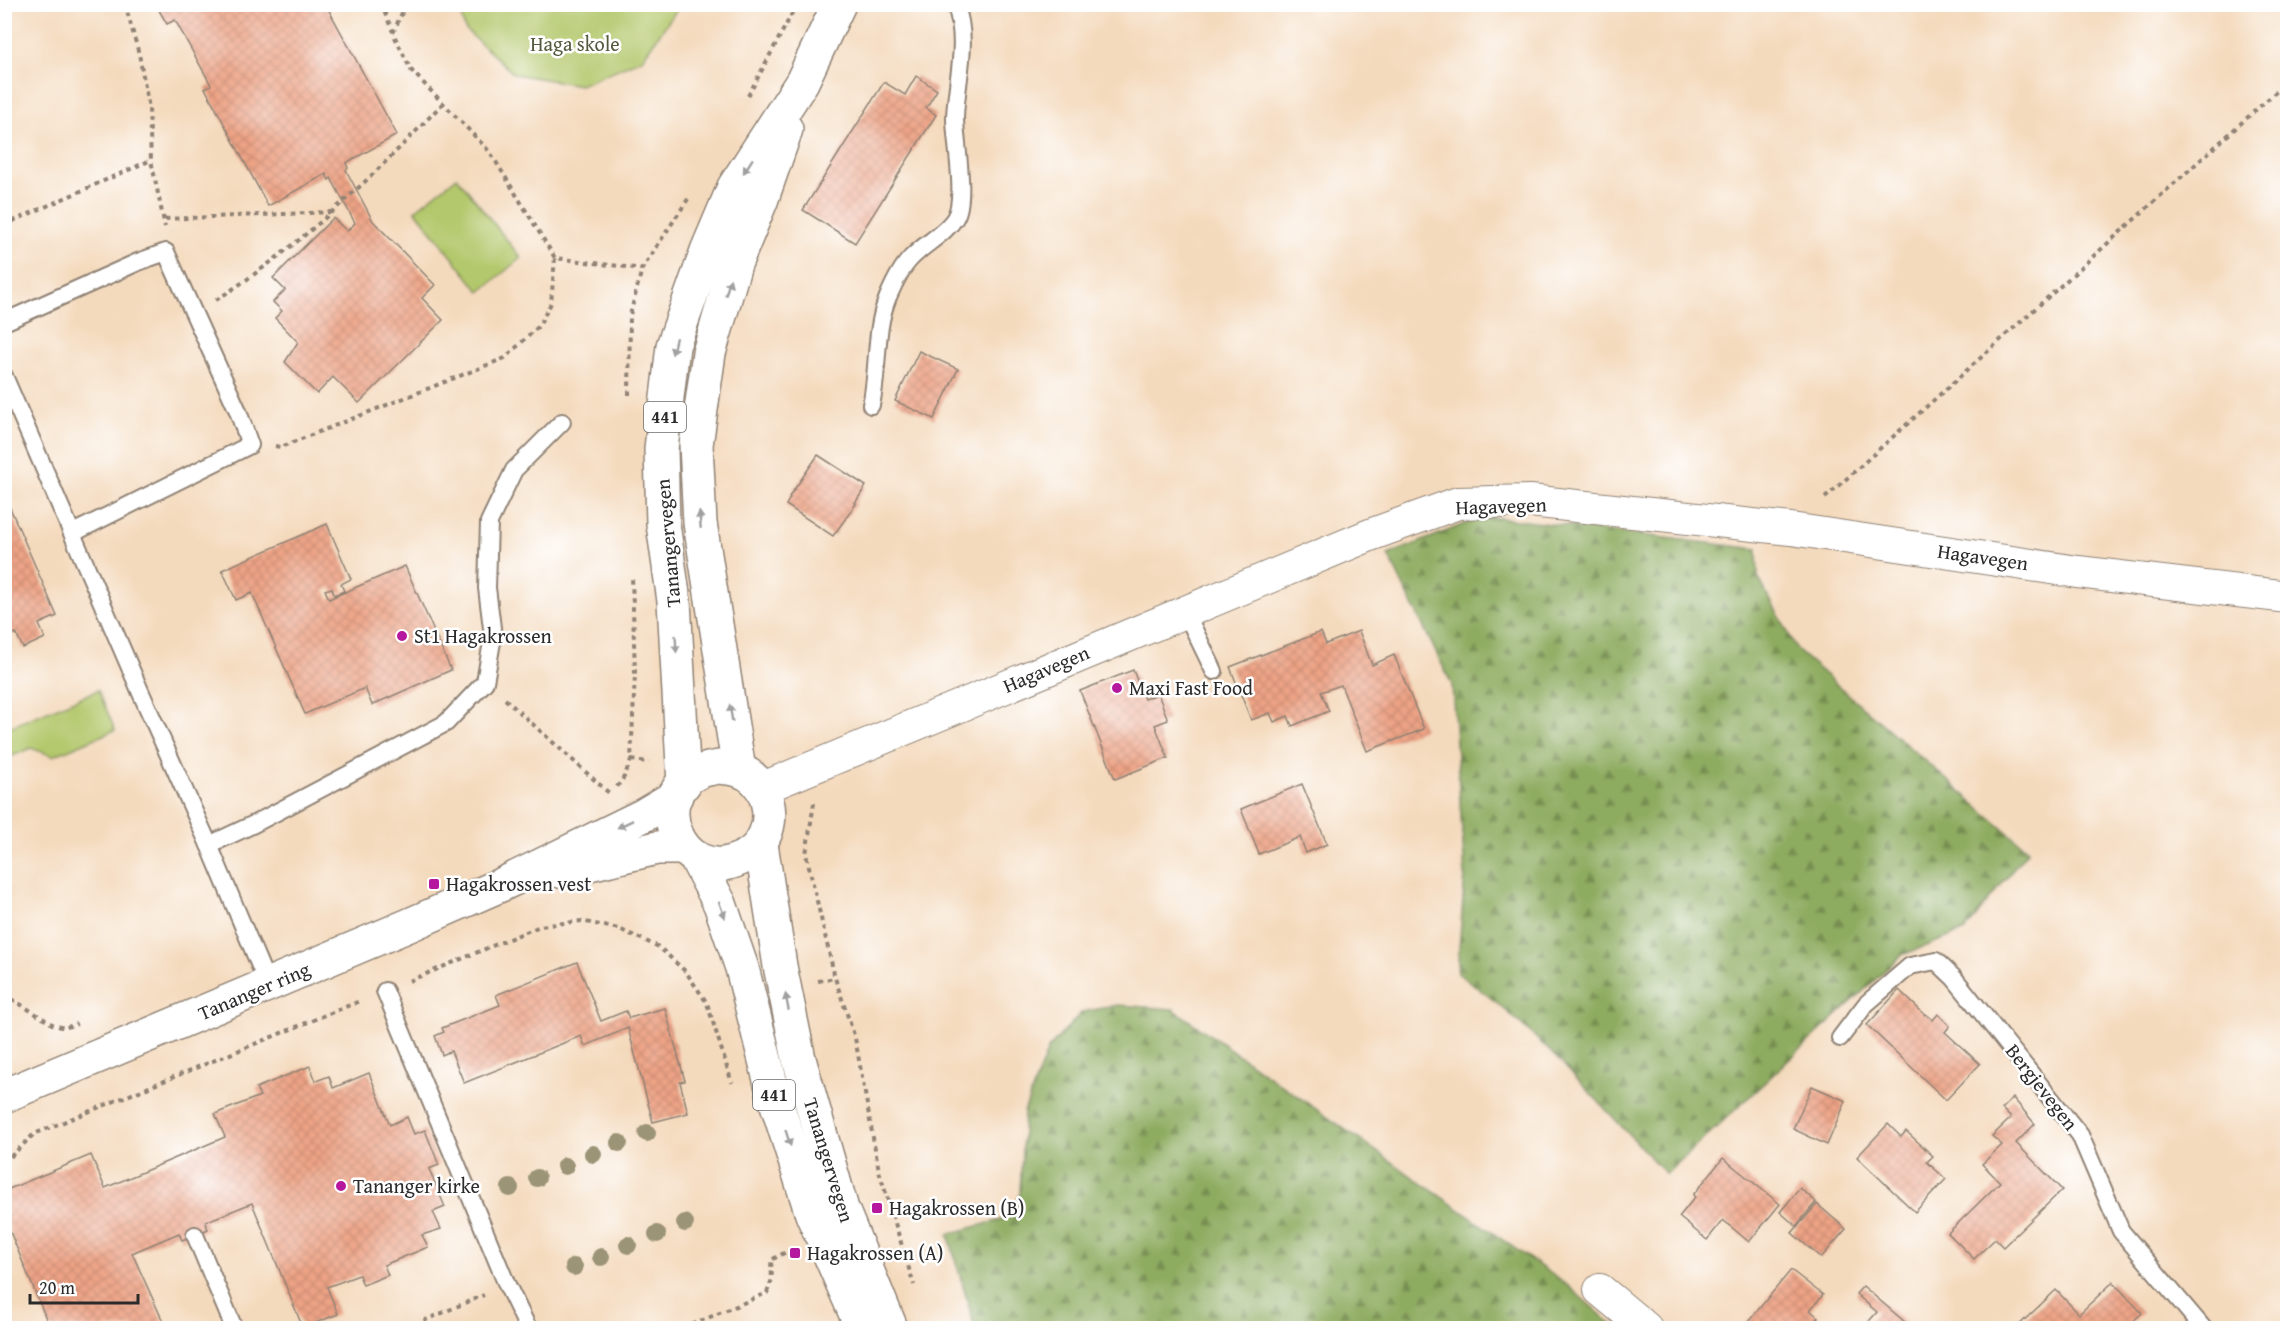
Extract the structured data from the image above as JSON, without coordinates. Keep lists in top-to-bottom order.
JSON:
{
  "streets": {
    "main road": ["441", "Tanangervegen", "Tananger ring"],
    "street": ["Hagavegen"],
    "lane": ["Bergjevegen"]
  },
  "crossings": [
    ["441", "Hagavegen"],
    ["441", "Tanangervegen"],
    ["441", "Tananger ring"],
    ["Hagavegen", "Tanangervegen"],
    ["Hagavegen", "Tananger ring"],
    ["Tanangervegen", "Tananger ring"]
  ],
  "parks": ["Haga skole"],
  "places": {
    "other": ["St1 Hagakrossen", "Maxi Fast Food", "Tananger kirke"],
    "transit": ["Hagakrossen vest", "Hagakrossen (B)", "Hagakrossen (A)"]
  },
  "scale_bar": "20 m"
}
